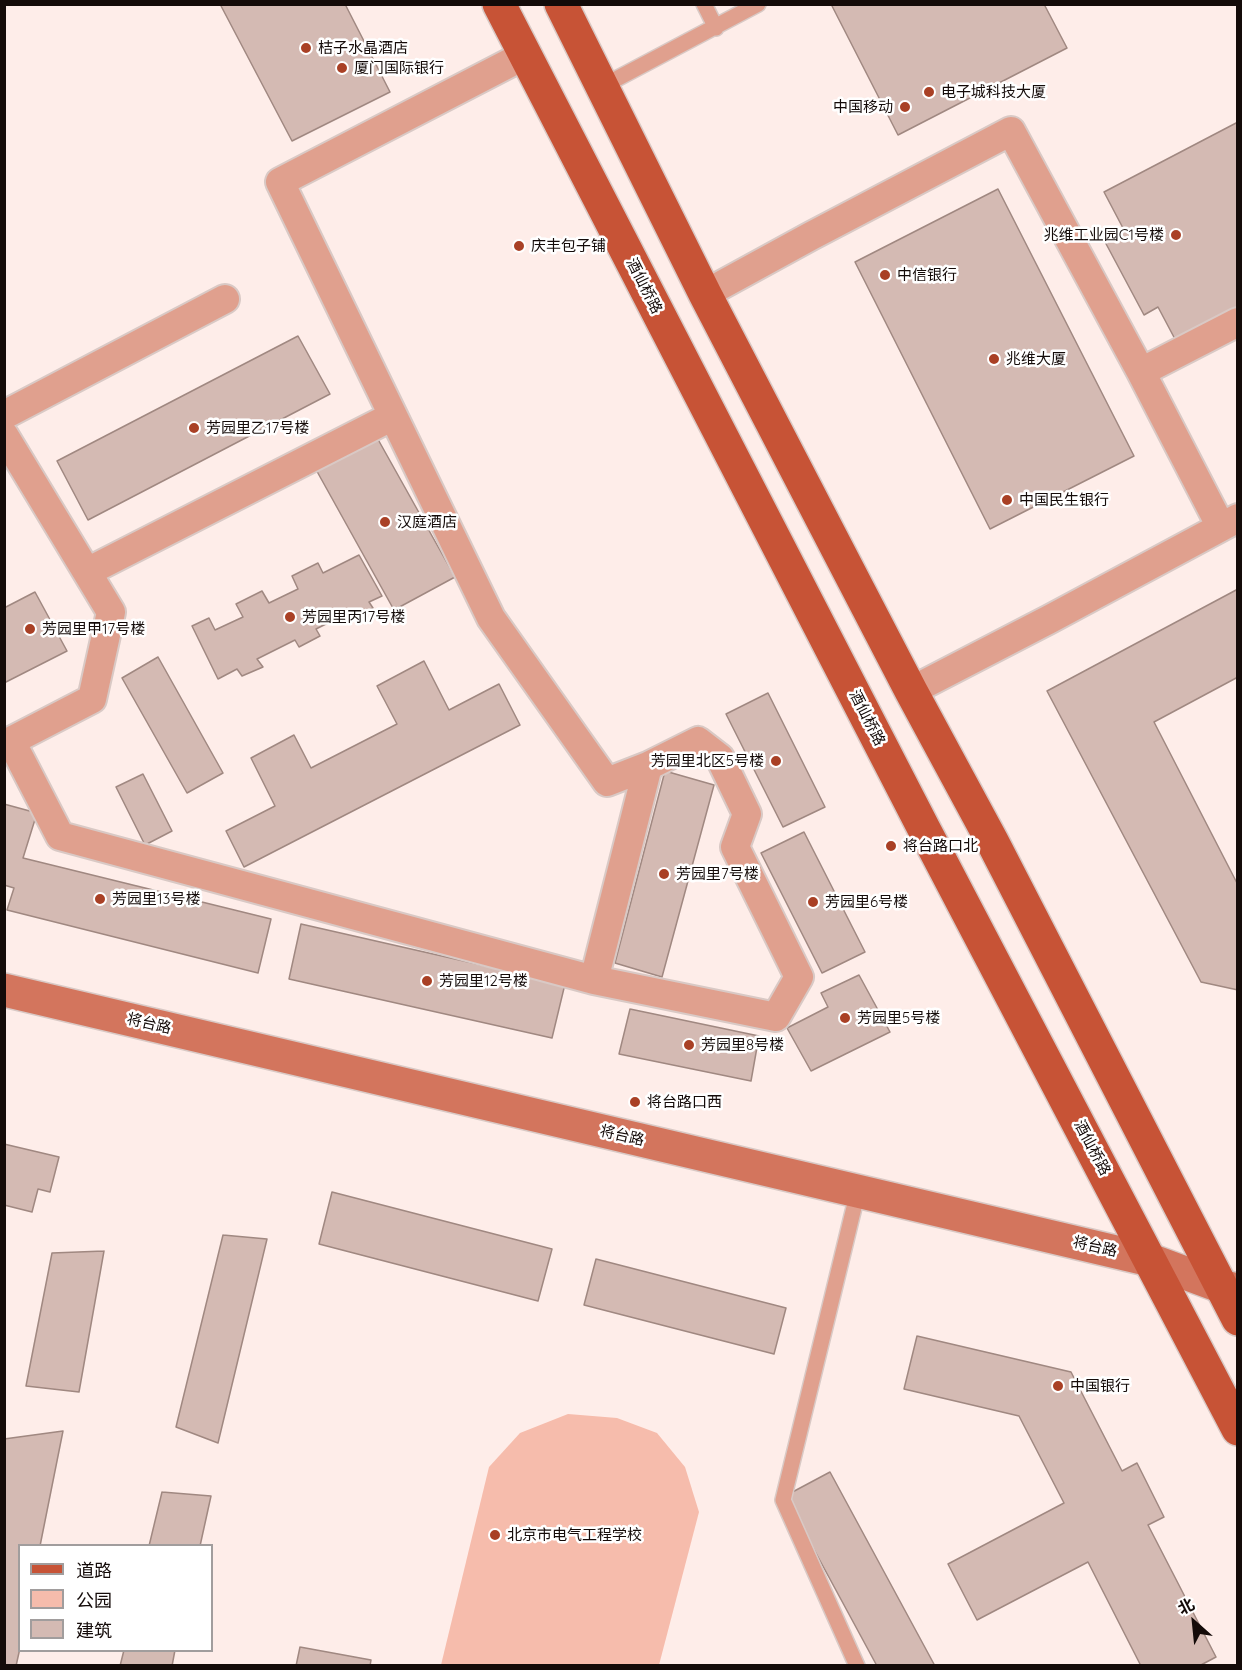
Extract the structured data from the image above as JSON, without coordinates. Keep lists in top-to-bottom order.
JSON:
{
  "streets": {
    "main road": ["酒仙桥路", "将台路"]
  },
  "crossings": [
    ["酒仙桥路", "将台路"]
  ],
  "places": [
    "桔子水晶酒店",
    "厦门国际银行",
    "电子城科技大厦",
    "中国移动",
    "兆维工业园C1号楼",
    "庆丰包子铺",
    "中信银行",
    "兆维大厦",
    "芳园里乙17号楼",
    "中国民生银行",
    "汉庭酒店",
    "芳园里丙17号楼",
    "芳园里甲17号楼",
    "芳园里北区5号楼",
    "将台路口北",
    "芳园里7号楼",
    "芳园里13号楼",
    "芳园里6号楼",
    "芳园里12号楼",
    "芳园里5号楼",
    "芳园里8号楼",
    "将台路口西",
    "中国银行",
    "北京市电气工程学校"
  ],
  "legend": ["道路", "公园", "建筑"],
  "north": "top left"
}
